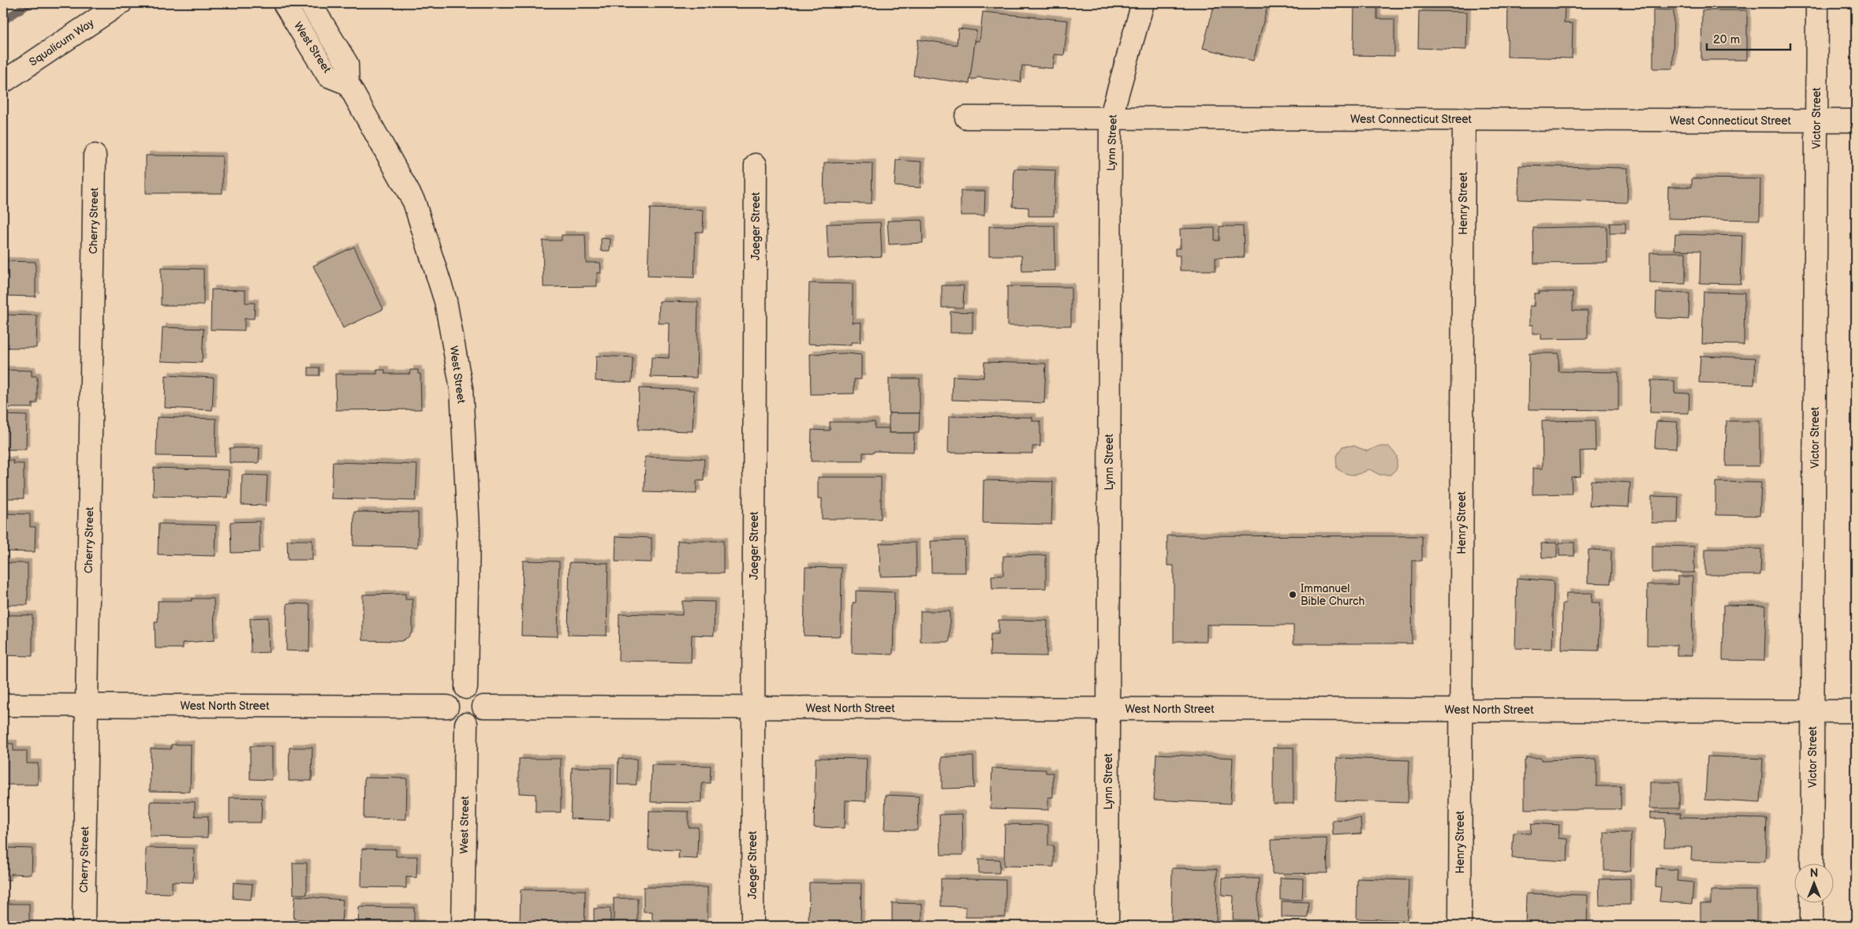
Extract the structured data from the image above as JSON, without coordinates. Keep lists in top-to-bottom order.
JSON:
{
  "streets": {
    "street": [
      "Squalicum Way",
      "West Street",
      "Victor Street",
      "West Connecticut Street",
      "Lynn Street",
      "Henry Street",
      "Cherry Street",
      "Jaeger Street",
      "West North Street"
    ]
  },
  "crossings": [
    ["West Street", "West North Street"],
    ["Victor Street", "West Connecticut Street"],
    ["Victor Street", "West North Street"],
    ["West Connecticut Street", "Lynn Street"],
    ["West Connecticut Street", "Henry Street"],
    ["Lynn Street", "West North Street"],
    ["Henry Street", "West North Street"],
    ["Cherry Street", "West North Street"],
    ["Jaeger Street", "West North Street"]
  ],
  "places": ["Immanuel Bible Church"],
  "scale_bar": "20 m",
  "north": "top"
}
